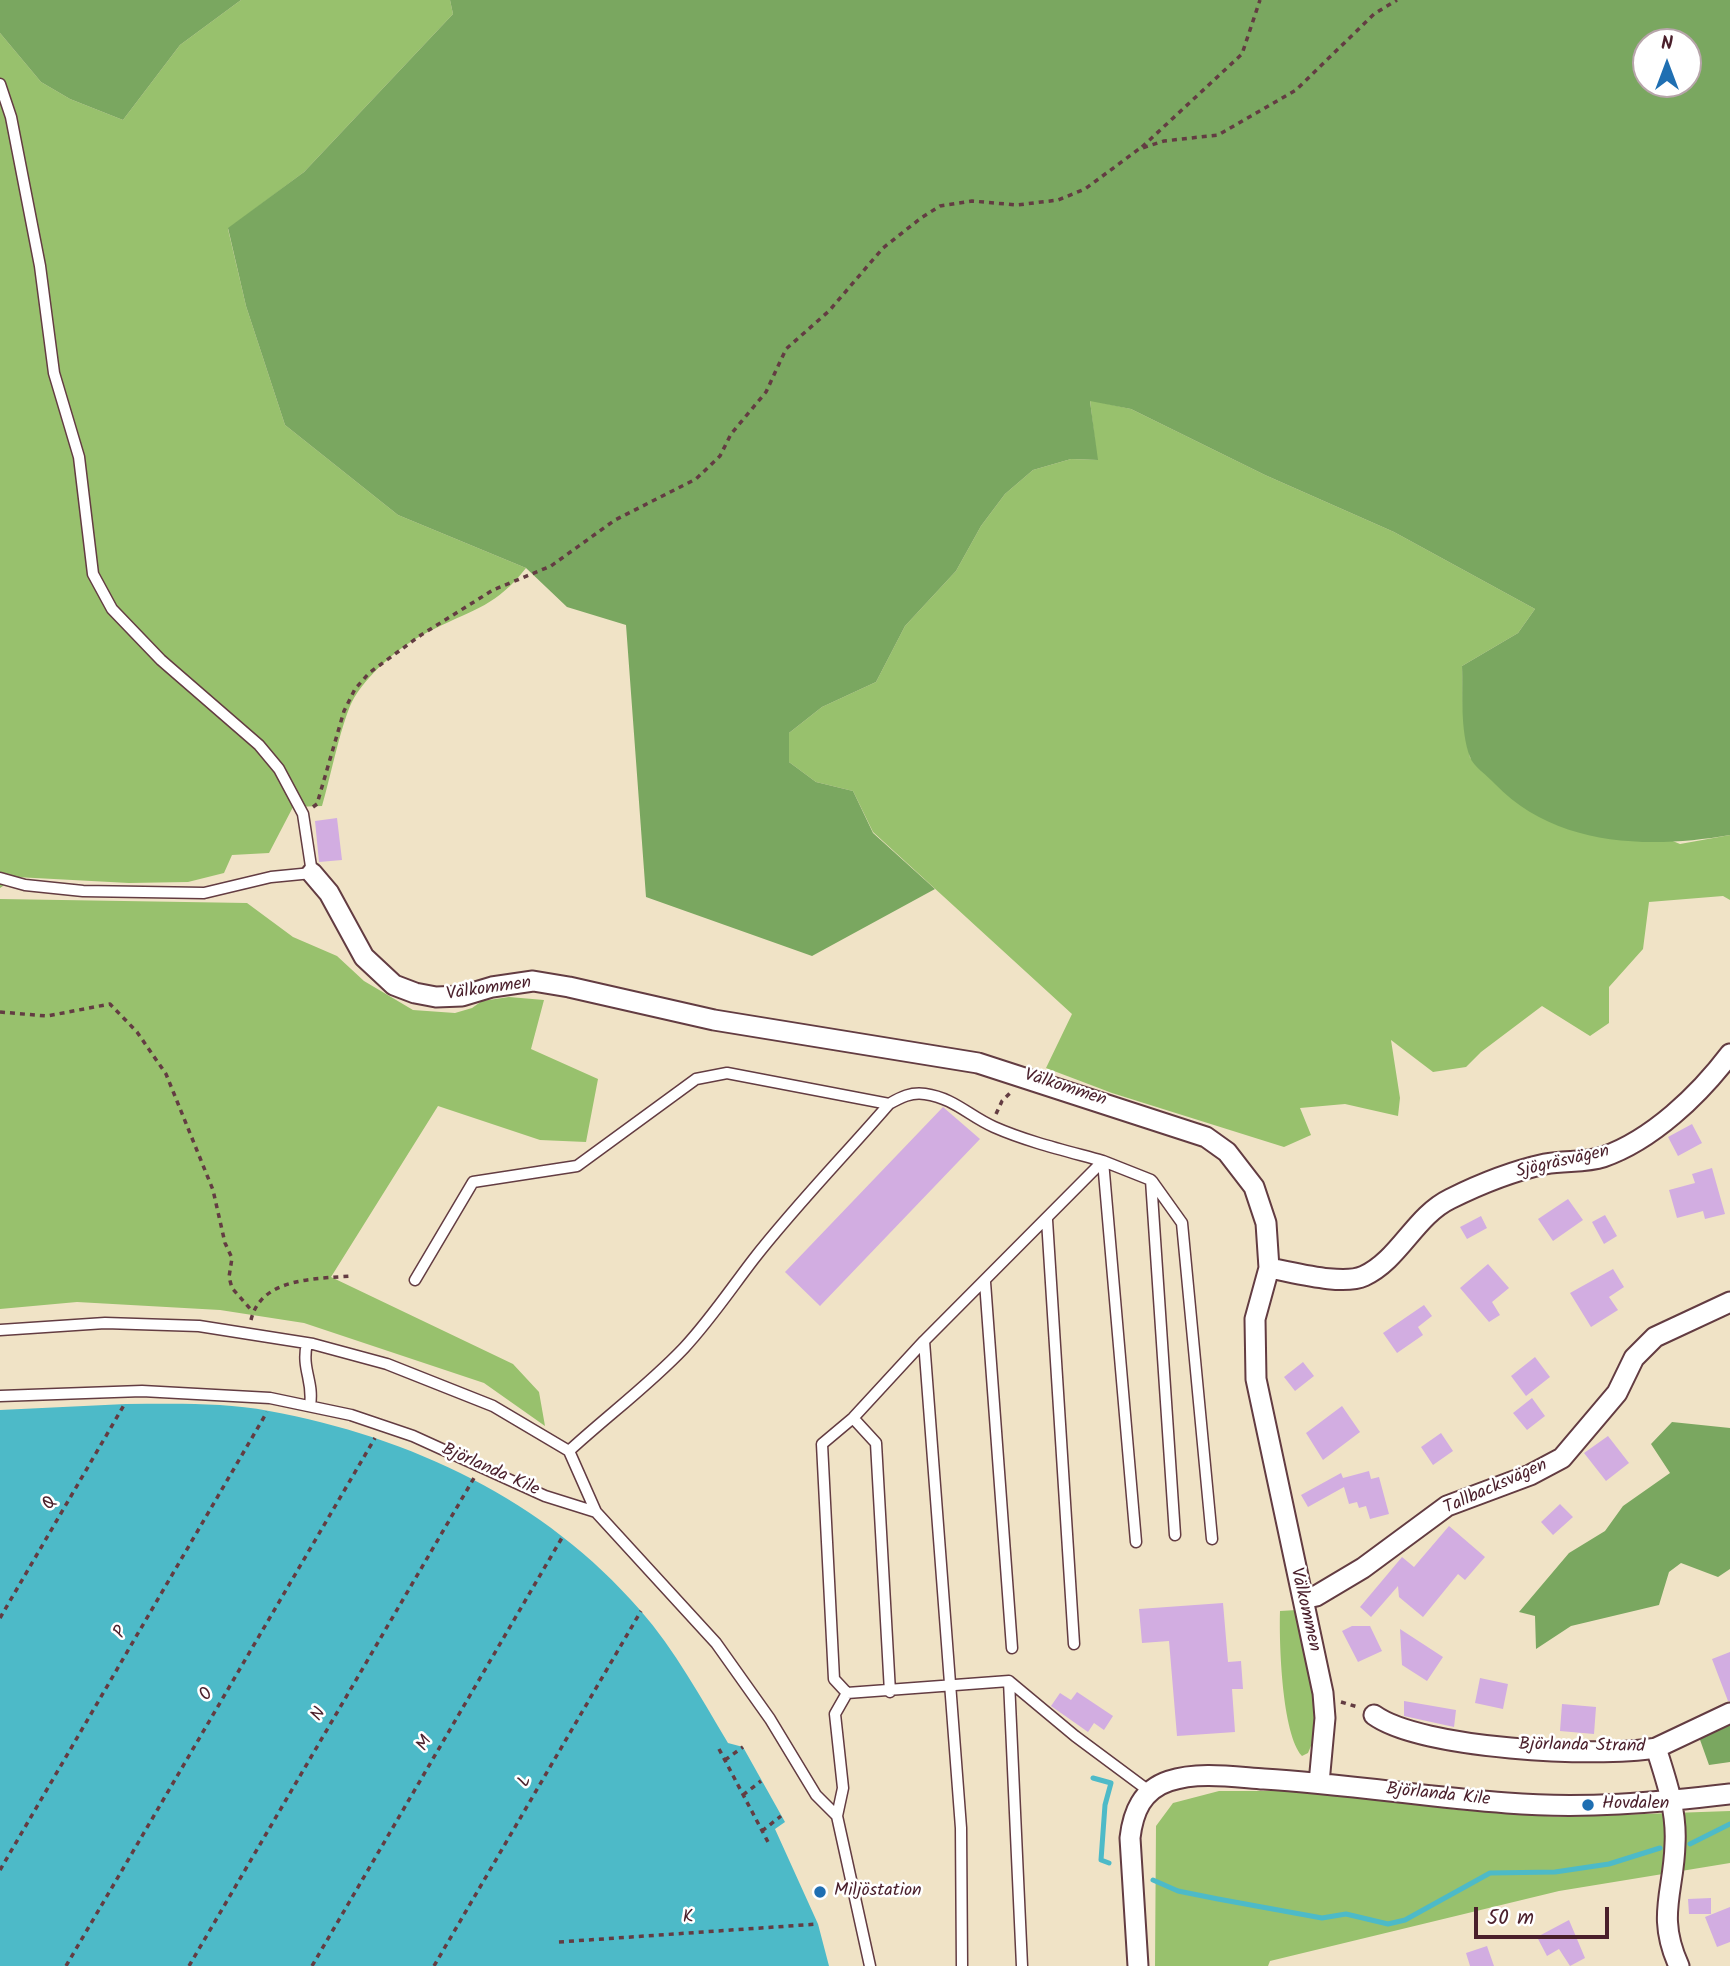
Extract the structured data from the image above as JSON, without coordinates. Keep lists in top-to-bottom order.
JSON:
{
  "streets": {
    "street": [
      "Välkommen",
      "Sjögräsvägen",
      "Björlanda Kile",
      "Tallbacksvägen",
      "Björlanda Strand"
    ],
    "path": [
      "Q",
      "P",
      "O",
      "N",
      "M",
      "L",
      "K"
    ]
  },
  "crossings": [
    ["Välkommen", "Sjögräsvägen"],
    ["Välkommen", "Björlanda Kile"],
    ["Välkommen", "Tallbacksvägen"],
    ["Björlanda Kile", "Björlanda Strand"]
  ],
  "places": ["Hovdalen", "Miljöstation"],
  "scale_bar": "50 m",
  "north": "top"
}
